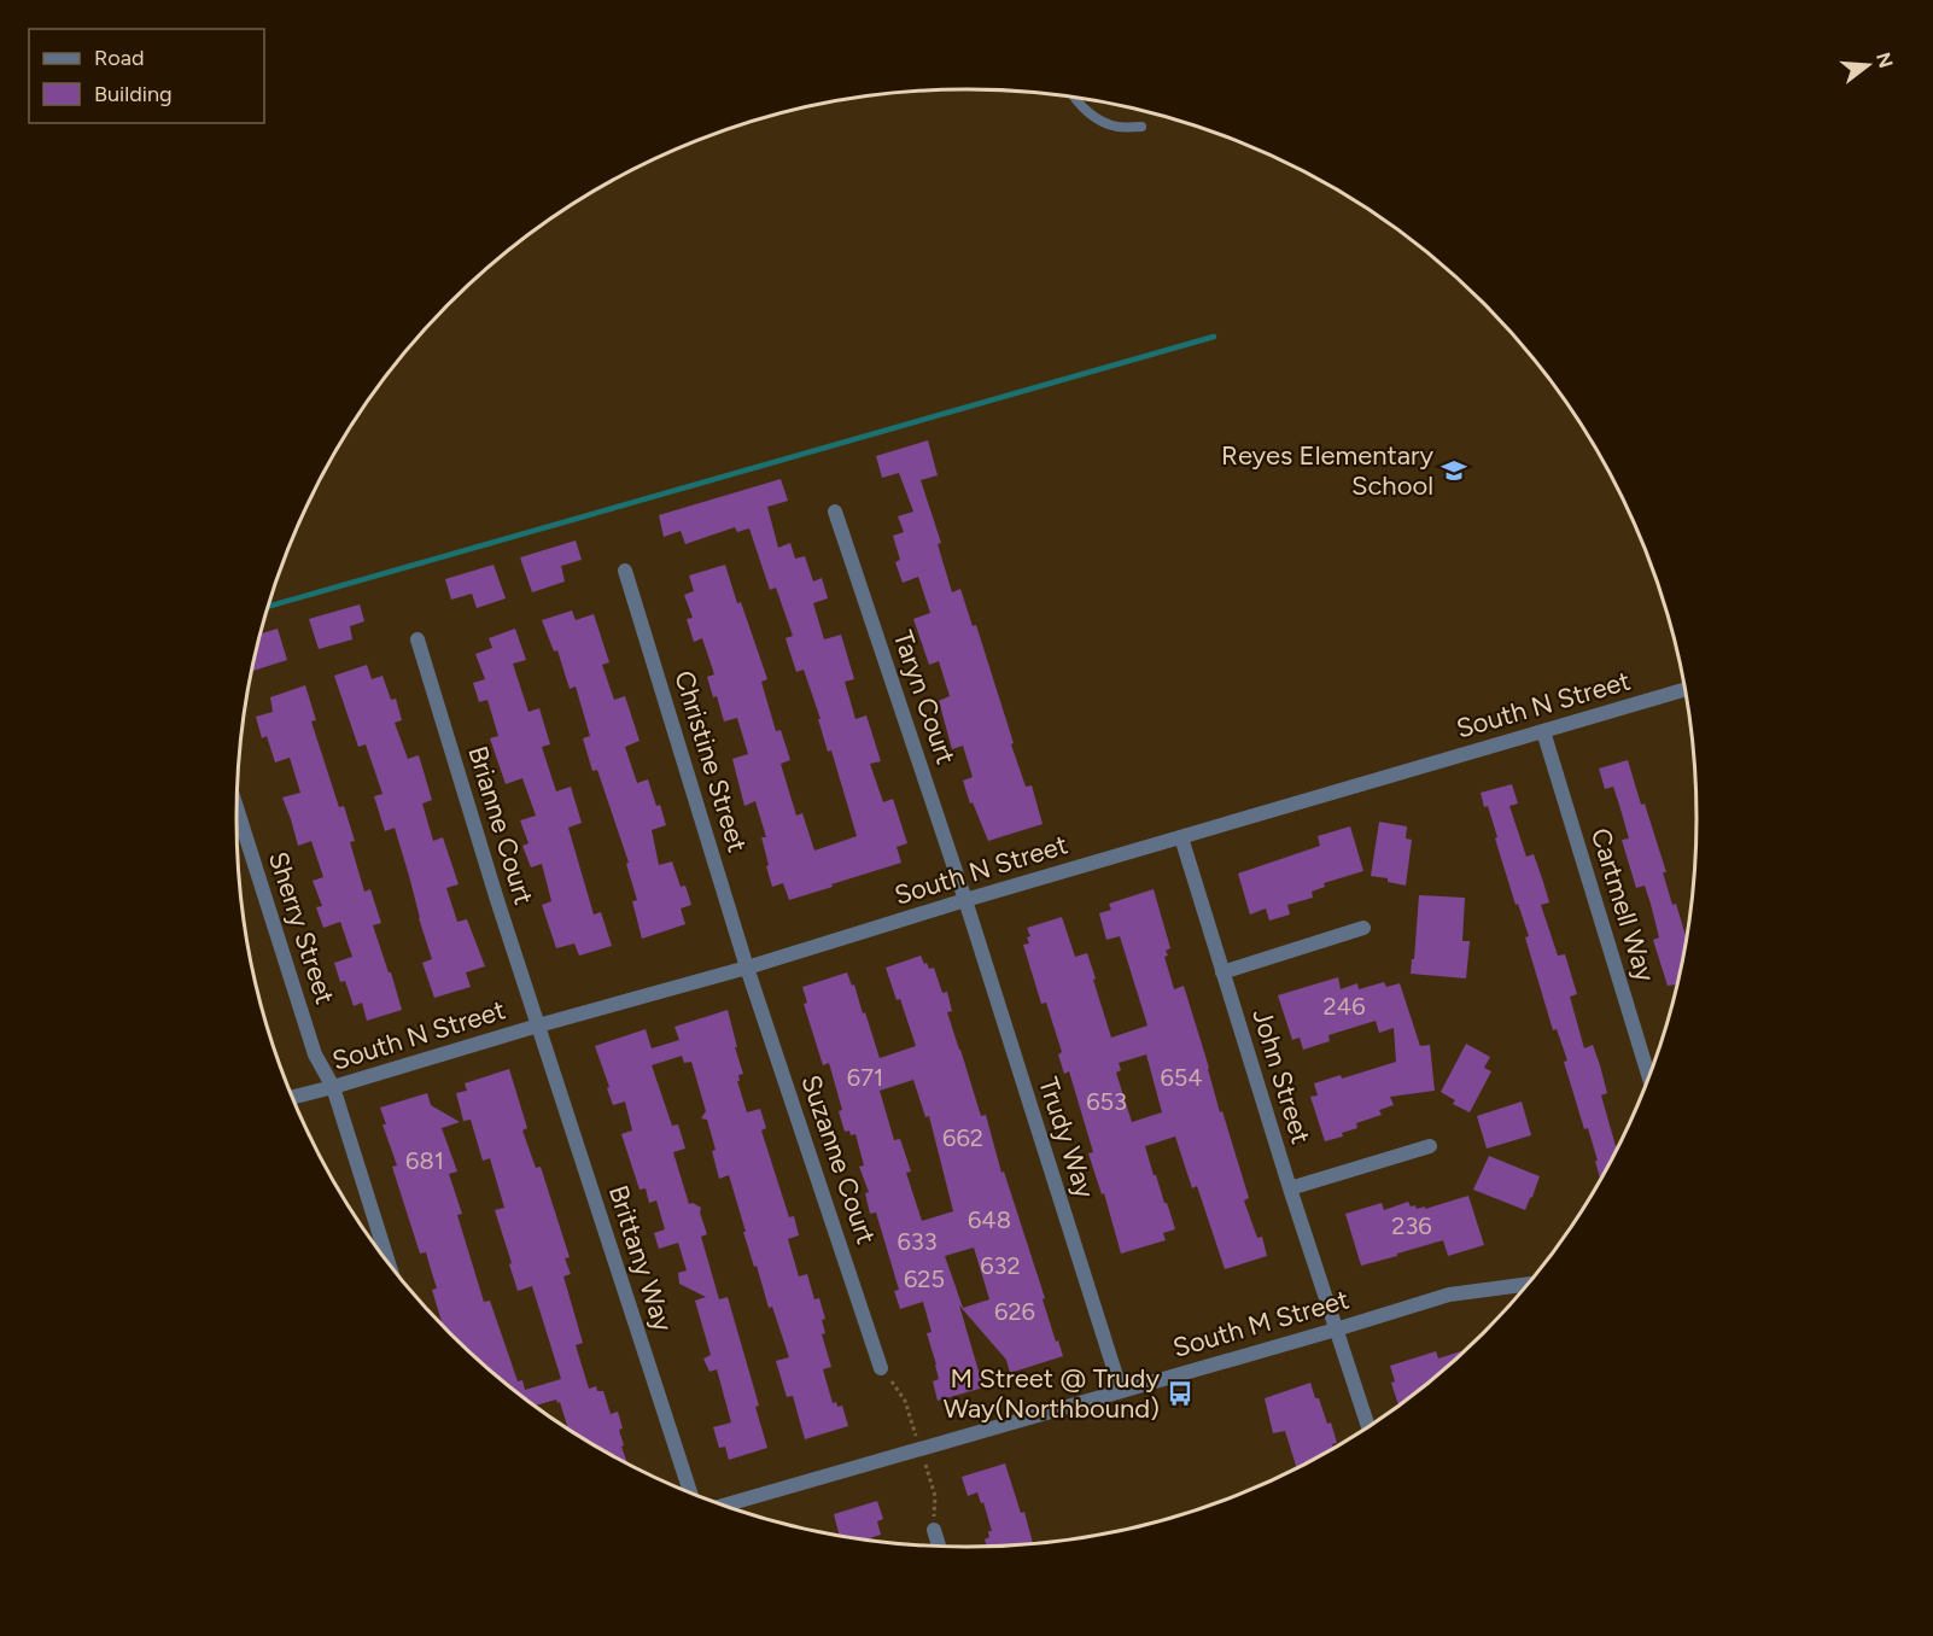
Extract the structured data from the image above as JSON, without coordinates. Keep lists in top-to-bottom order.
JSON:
{
  "streets": {
    "street": [
      "Taryn Court",
      "South N Street",
      "Christine Street",
      "Brianne Court",
      "Cartmell Way",
      "Sherry Street",
      "John Street",
      "Trudy Way",
      "Suzanne Court",
      "Brittany Way",
      "South M Street"
    ]
  },
  "crossings": [
    ["Taryn Court", "South N Street"],
    ["Taryn Court", "Trudy Way"],
    ["South N Street", "Christine Street"],
    ["South N Street", "Brianne Court"],
    ["South N Street", "Cartmell Way"],
    ["South N Street", "Sherry Street"],
    ["South N Street", "John Street"],
    ["South N Street", "Trudy Way"],
    ["South N Street", "Suzanne Court"],
    ["South N Street", "Brittany Way"],
    ["Christine Street", "Suzanne Court"],
    ["Brianne Court", "Brittany Way"],
    ["John Street", "South M Street"],
    ["Trudy Way", "South M Street"]
  ],
  "places": {
    "school or university": ["Reyes Elementary School"],
    "bus stop": ["M Street @ Trudy Way(Northbound)"]
  },
  "house_numbers": [
    "246",
    "671",
    "654",
    "653",
    "662",
    "681",
    "648",
    "236",
    "633",
    "632",
    "625",
    "626"
  ],
  "legend": ["Road", "Building"],
  "north": "right"
}
